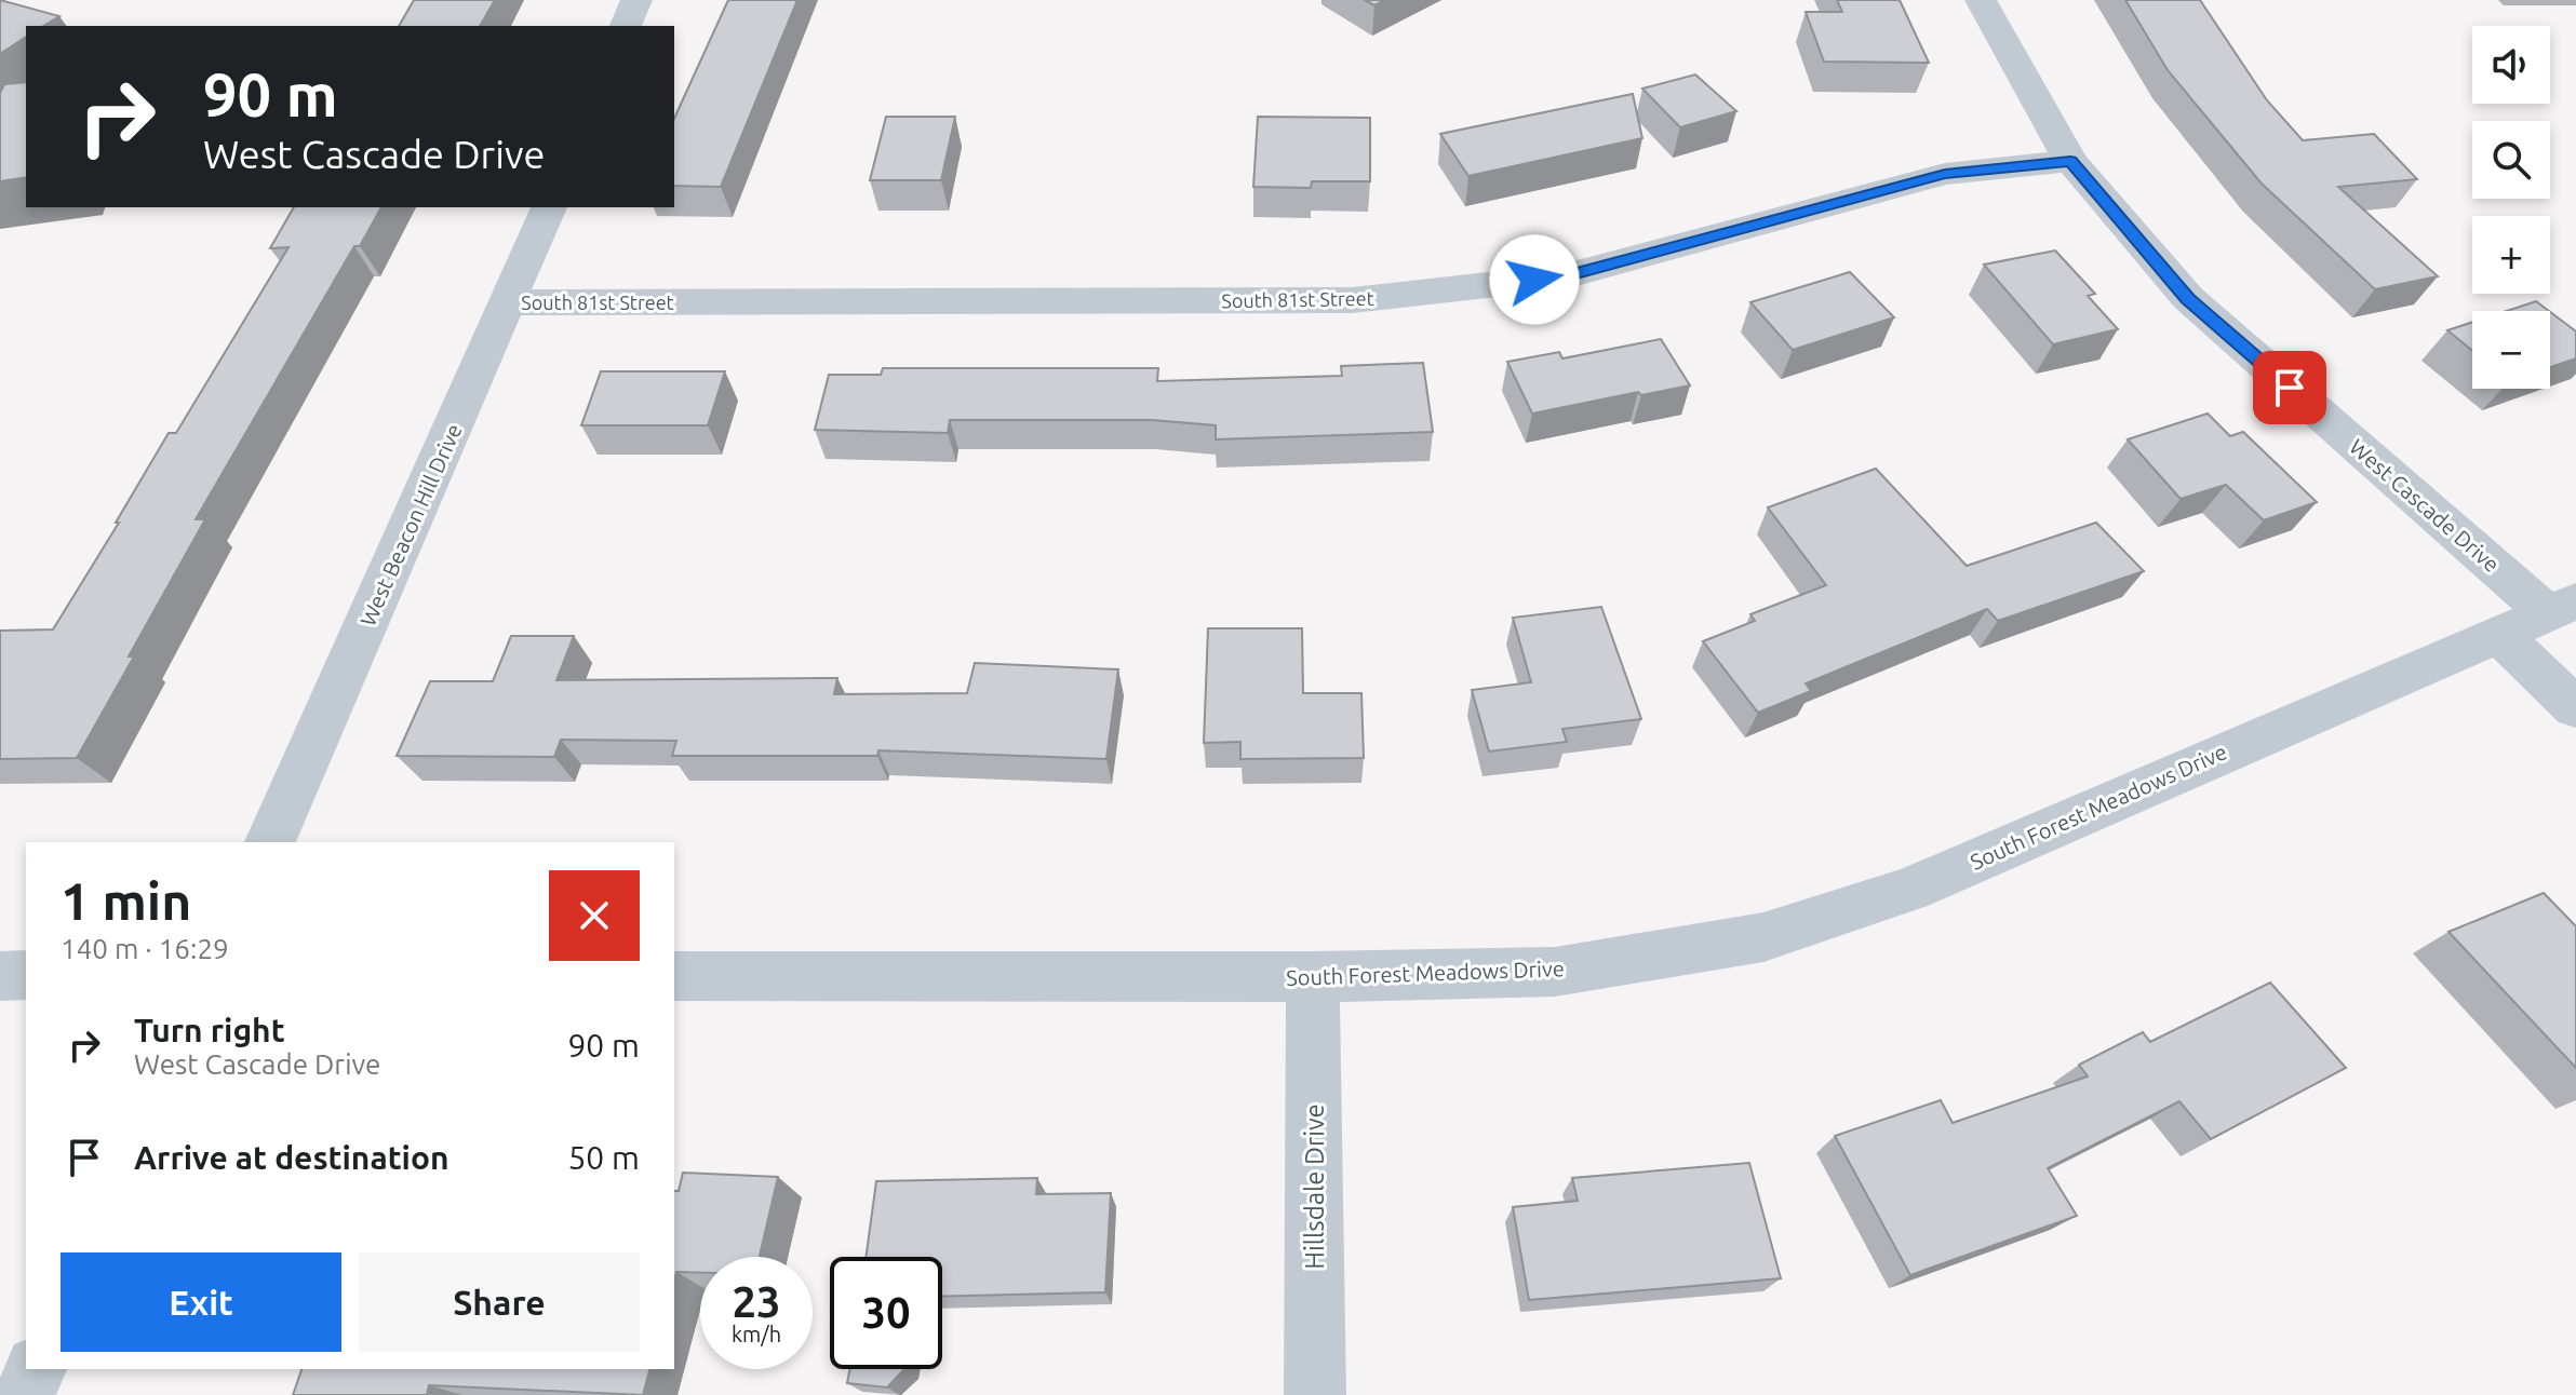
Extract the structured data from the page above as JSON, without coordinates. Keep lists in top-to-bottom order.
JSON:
{
  "streets": {
    "street": [
      "South 81st Street",
      "West Cascade Drive",
      "West Beacon Hill Drive",
      "South Forest Meadows Drive",
      "Hillsdale Drive"
    ]
  },
  "crossings": [
    ["South 81st Street", "West Cascade Drive"],
    ["South 81st Street", "West Beacon Hill Drive"],
    ["West Cascade Drive", "South Forest Meadows Drive"],
    ["South Forest Meadows Drive", "Hillsdale Drive"]
  ],
  "page": {
    "map_buttons": ["+", "−"],
    "turn": ["90 m", "West Cascade Drive"],
    "heading": ["1 min", "140 m · 16:29"],
    "list": [
      {
        "name": "Turn right",
        "note": "West Cascade Drive",
        "value": "90 m"
      },
      {
        "name": "Arrive at destination",
        "value": "50 m"
      }
    ],
    "buttons": ["Exit", "Share"],
    "speed": "23 km/h",
    "limit": "30"
  }
}
